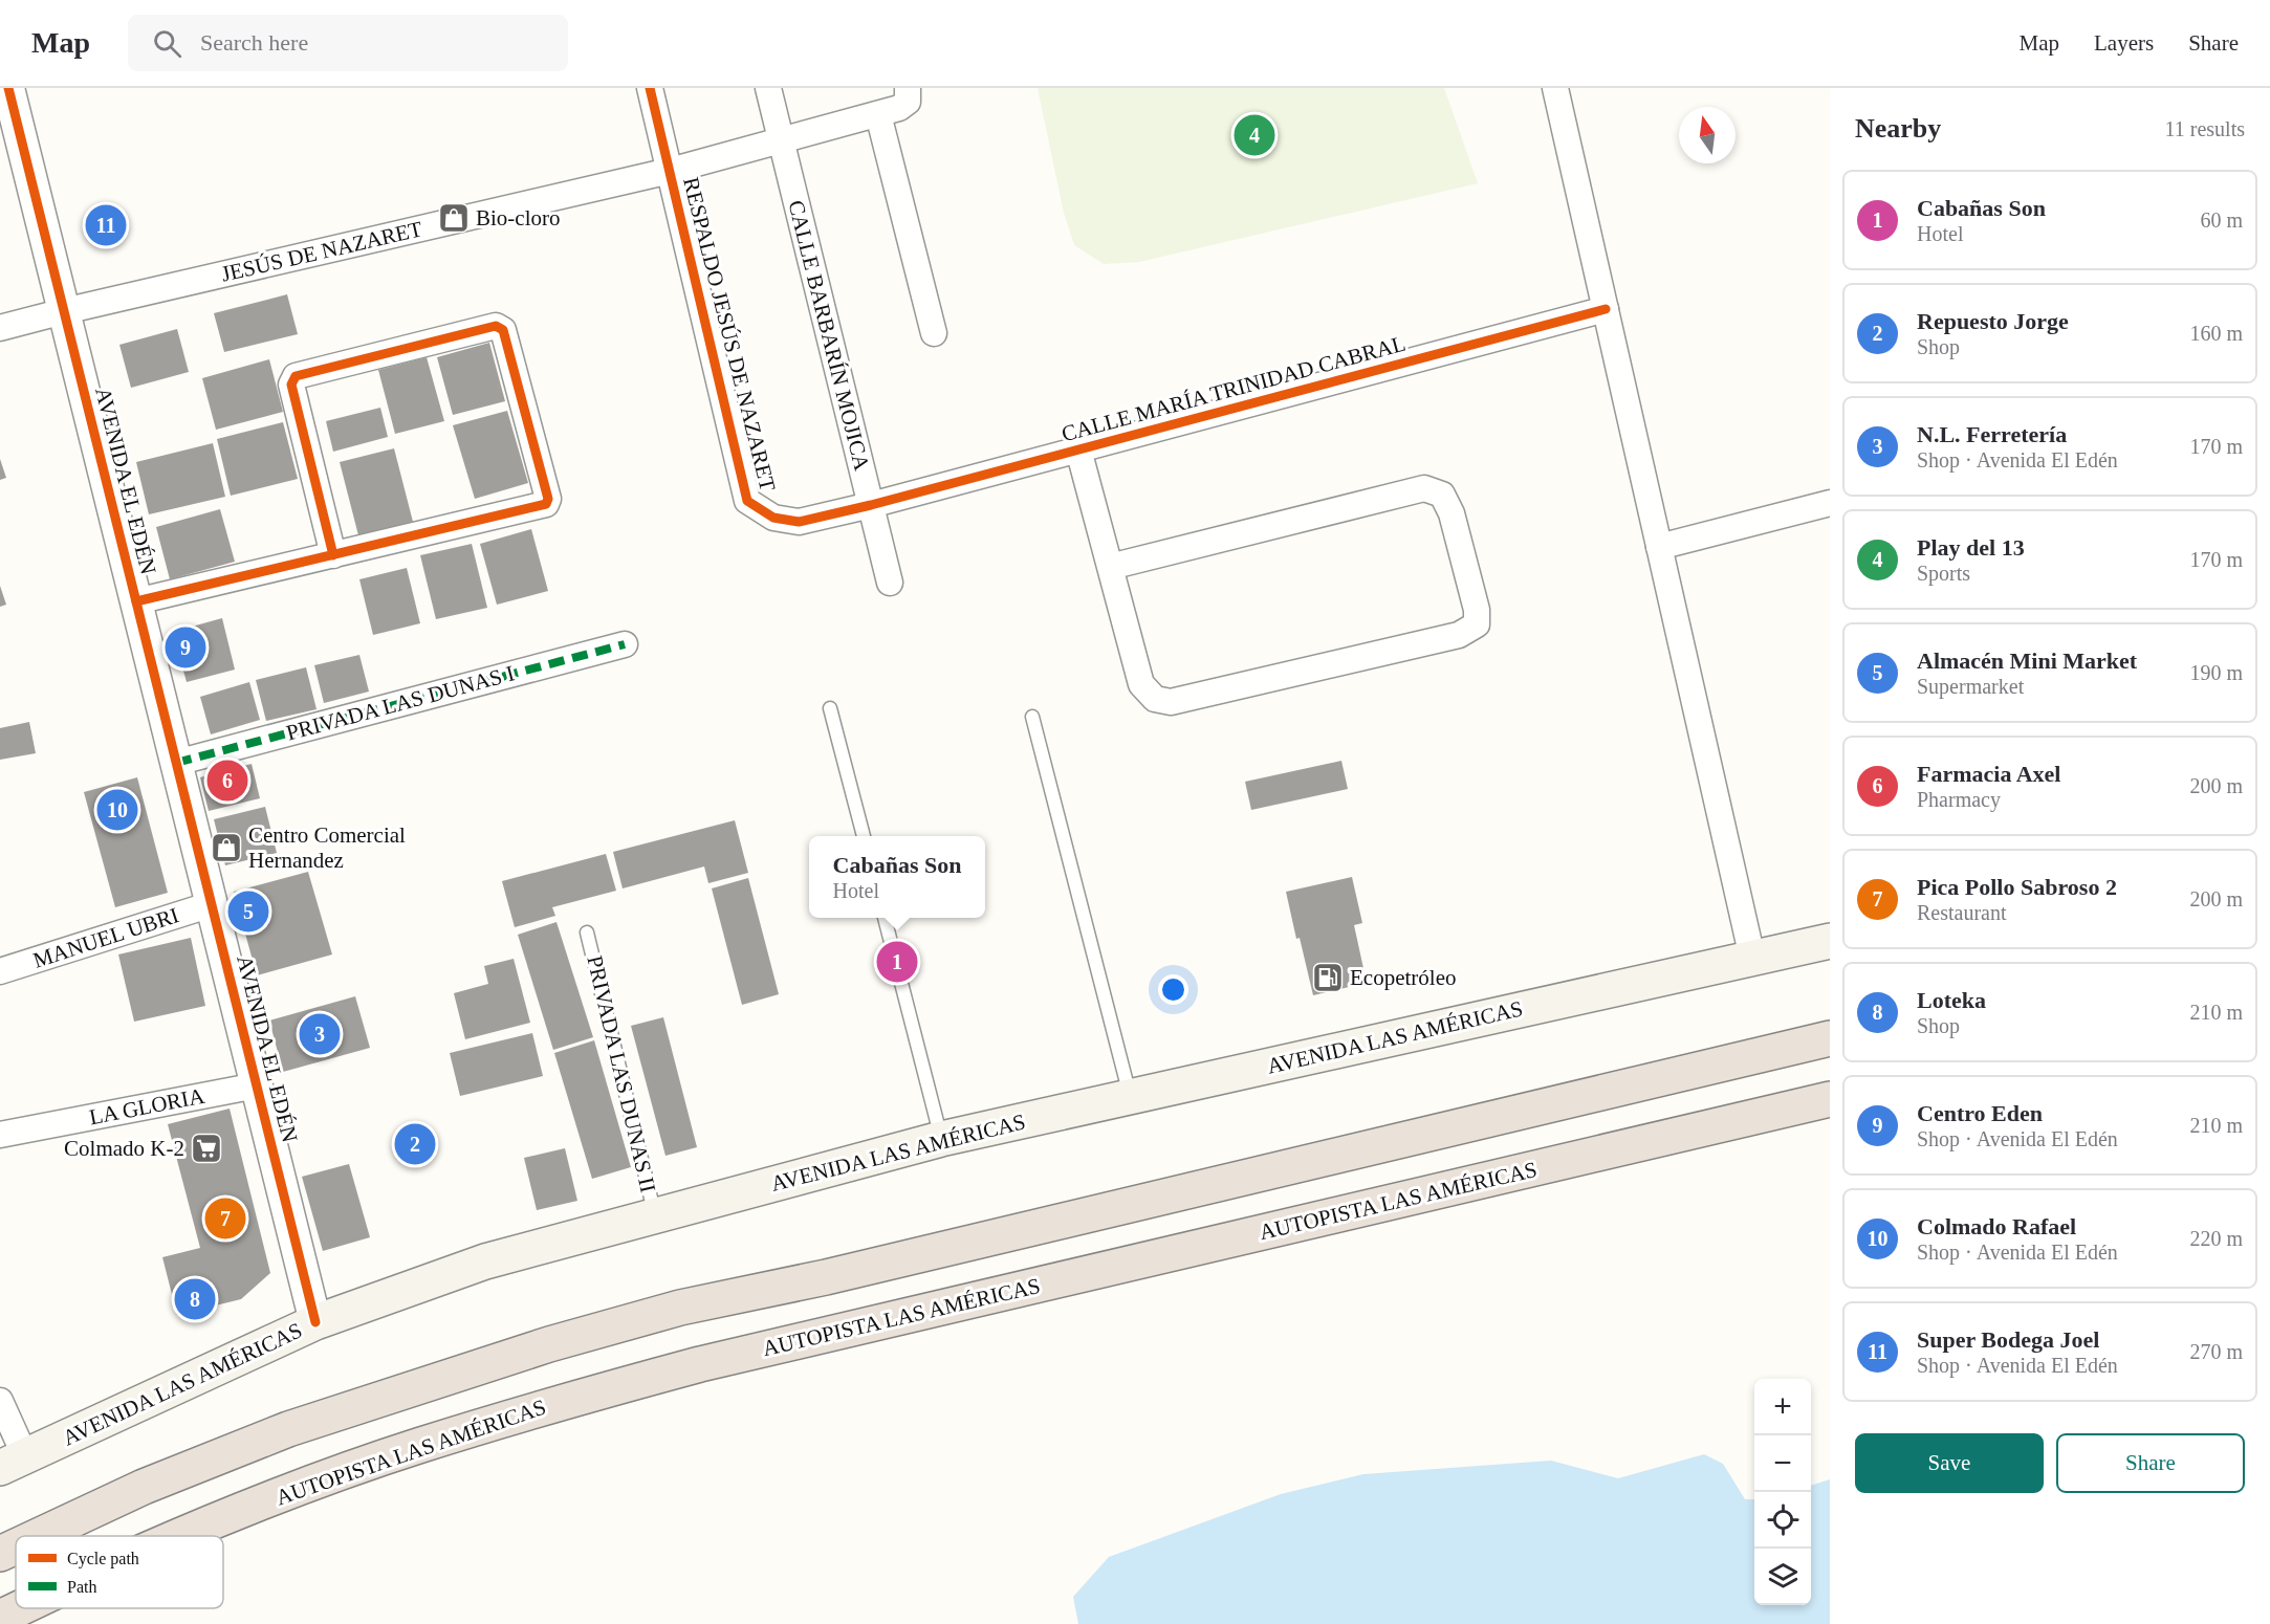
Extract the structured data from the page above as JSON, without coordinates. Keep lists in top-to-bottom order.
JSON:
{
  "streets": {
    "highway": ["AUTOPISTA LAS AMÉRICAS"],
    "main road": ["AVENIDA LAS AMÉRICAS"],
    "street": [
      "JESÚS DE NAZARET",
      "RESPALDO JESÚS DE NAZARET",
      "CALLE BARBARÍN MOJICA",
      "CALLE MARÍA TRINIDAD CABRAL",
      "AVENIDA EL EDÉN",
      "PRIVADA LAS DUNAS I",
      "MANUEL UBRI",
      "LA GLORIA"
    ],
    "lane": ["PRIVADA LAS DUNAS II"]
  },
  "crossings": [
    ["JESÚS DE NAZARET", "RESPALDO JESÚS DE NAZARET"],
    ["JESÚS DE NAZARET", "CALLE BARBARÍN MOJICA"],
    ["JESÚS DE NAZARET", "AVENIDA EL EDÉN"],
    ["RESPALDO JESÚS DE NAZARET", "CALLE BARBARÍN MOJICA"],
    ["RESPALDO JESÚS DE NAZARET", "CALLE MARÍA TRINIDAD CABRAL"],
    ["CALLE BARBARÍN MOJICA", "CALLE MARÍA TRINIDAD CABRAL"],
    ["AVENIDA EL EDÉN", "PRIVADA LAS DUNAS I"],
    ["AVENIDA EL EDÉN", "MANUEL UBRI"],
    ["AVENIDA EL EDÉN", "AVENIDA LAS AMÉRICAS"],
    ["AVENIDA EL EDÉN", "LA GLORIA"],
    ["AVENIDA LAS AMÉRICAS", "PRIVADA LAS DUNAS II"]
  ],
  "places": {
    "shop": ["Bio-cloro", "Centro Comercial Hernandez"],
    "fuel station": ["Ecopetróleo"],
    "supermarket": ["Colmado K-2"]
  },
  "legend": ["Cycle path", "Path"],
  "north": "top",
  "page": {
    "header": "Map",
    "search": "Search here",
    "nav": ["Map", "Layers", "Share"],
    "heading": ["Nearby", "11 results"],
    "pins": [
      "4",
      "11",
      "9",
      "6",
      "10",
      "5",
      "1",
      "3",
      "2",
      "7",
      "8"
    ],
    "list": [
      {
        "mark": "1",
        "name": "Cabañas Son",
        "note": "Hotel",
        "value": "60 m"
      },
      {
        "mark": "2",
        "name": "Repuesto Jorge",
        "note": "Shop",
        "value": "160 m"
      },
      {
        "mark": "3",
        "name": "N.L. Ferretería",
        "note": "Shop · Avenida El Edén",
        "value": "170 m"
      },
      {
        "mark": "4",
        "name": "Play del 13",
        "note": "Sports",
        "value": "170 m"
      },
      {
        "mark": "5",
        "name": "Almacén Mini Market",
        "note": "Supermarket",
        "value": "190 m"
      },
      {
        "mark": "6",
        "name": "Farmacia Axel",
        "note": "Pharmacy",
        "value": "200 m"
      },
      {
        "mark": "7",
        "name": "Pica Pollo Sabroso 2",
        "note": "Restaurant",
        "value": "200 m"
      },
      {
        "mark": "8",
        "name": "Loteka",
        "note": "Shop",
        "value": "210 m"
      },
      {
        "mark": "9",
        "name": "Centro Eden",
        "note": "Shop · Avenida El Edén",
        "value": "210 m"
      },
      {
        "mark": "10",
        "name": "Colmado Rafael",
        "note": "Shop · Avenida El Edén",
        "value": "220 m"
      },
      {
        "mark": "11",
        "name": "Super Bodega Joel",
        "note": "Shop · Avenida El Edén",
        "value": "270 m"
      }
    ],
    "popup": ["Cabañas Son", "Hotel"],
    "map_buttons": ["+", "−"],
    "buttons": ["Save", "Share"]
  }
}
